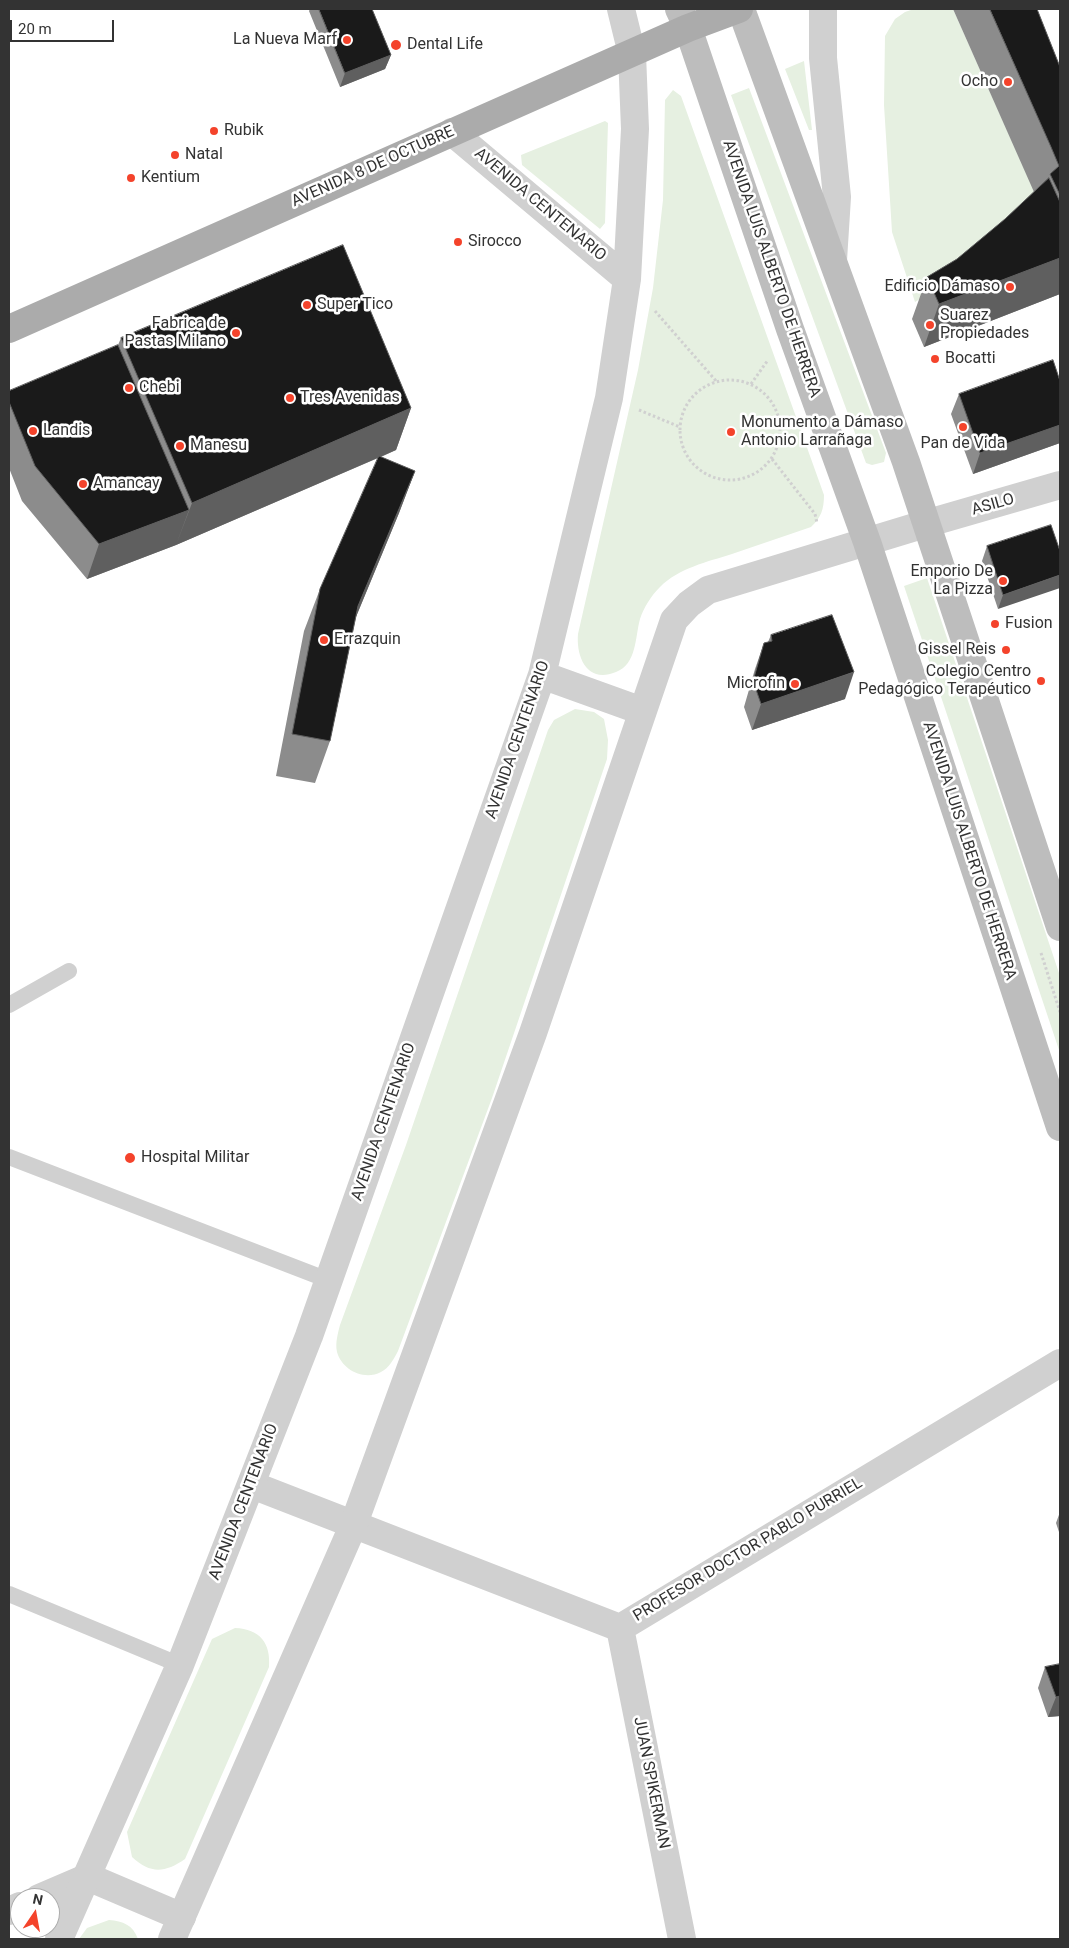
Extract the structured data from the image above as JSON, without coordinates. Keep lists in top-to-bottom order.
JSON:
{
  "streets": {
    "main road": ["AVENIDA 8 DE OCTUBRE", "AVENIDA LUIS ALBERTO DE HERRERA"],
    "street": [
      "AVENIDA CENTENARIO",
      "ASILO",
      "PROFESOR DOCTOR PABLO PURRIEL",
      "JUAN SPIKERMAN"
    ]
  },
  "crossings": [
    ["AVENIDA 8 DE OCTUBRE", "AVENIDA CENTENARIO"],
    ["AVENIDA 8 DE OCTUBRE", "AVENIDA LUIS ALBERTO DE HERRERA"],
    ["AVENIDA CENTENARIO", "PROFESOR DOCTOR PABLO PURRIEL"],
    ["PROFESOR DOCTOR PABLO PURRIEL", "JUAN SPIKERMAN"]
  ],
  "places": [
    "La Nueva Marf",
    "Dental Life",
    "Ocho",
    "Rubik",
    "Natal",
    "Kentium",
    "Sirocco",
    "Edificio Dámaso",
    "Super Tico",
    "Suarez Propiedades",
    "Fabrica de Pastas Milano",
    "Bocatti",
    "Chebi",
    "Tres Avenidas",
    "Pan de Vida",
    "Landis",
    "Monumento a Dámaso Antonio Larrañaga",
    "Manesu",
    "Amancay",
    "Emporio De La Pizza",
    "Fusion",
    "Errazquin",
    "Gissel Reis",
    "Colegio Centro Pedagógico Terapéutico",
    "Microfin",
    "Hospital Militar"
  ],
  "scale_bar": "20 m",
  "north": "top"
}
